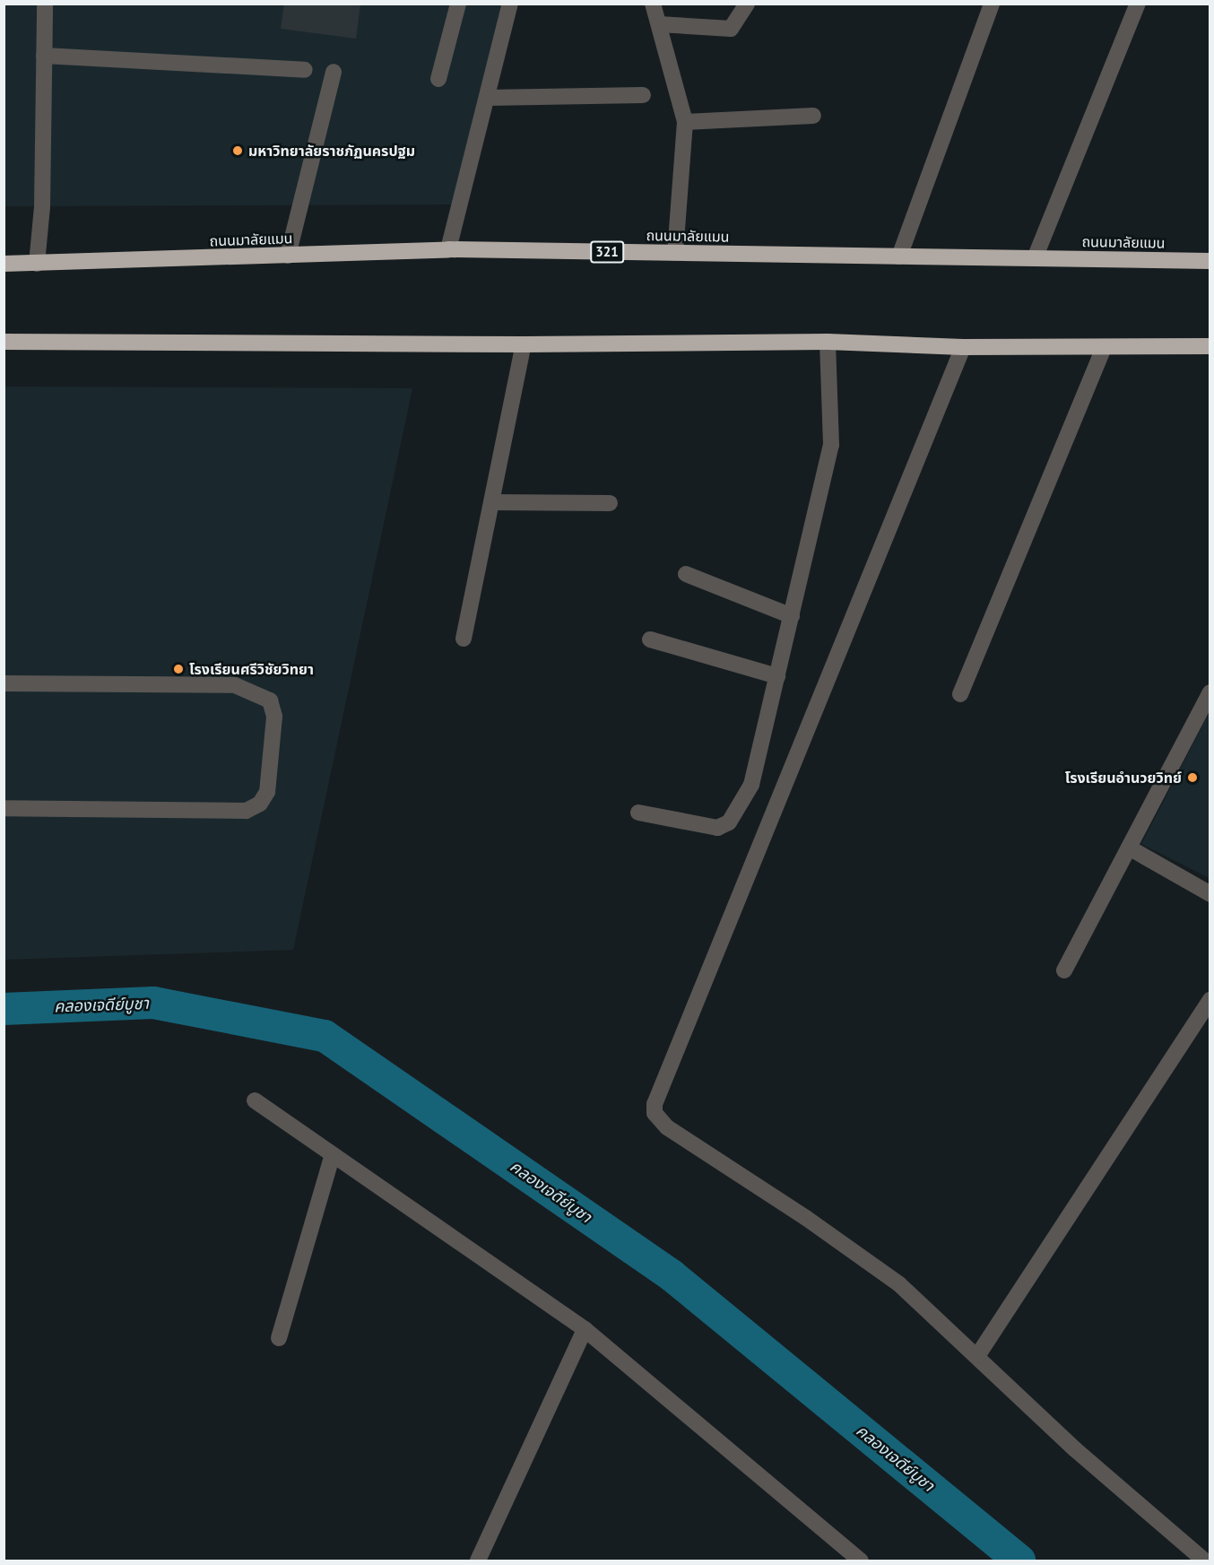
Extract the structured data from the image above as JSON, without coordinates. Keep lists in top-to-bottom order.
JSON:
{
  "streets": {
    "highway": ["ถนนมาลัยแมน", "321"]
  },
  "water": ["คลองเจดีย์บูชา"],
  "places": ["มหาวิทยาลัยราชภัฏนครปฐม", "โรงเรียนศรีวิชัยวิทยา", "โรงเรียนอำนวยวิทย์"]
}
